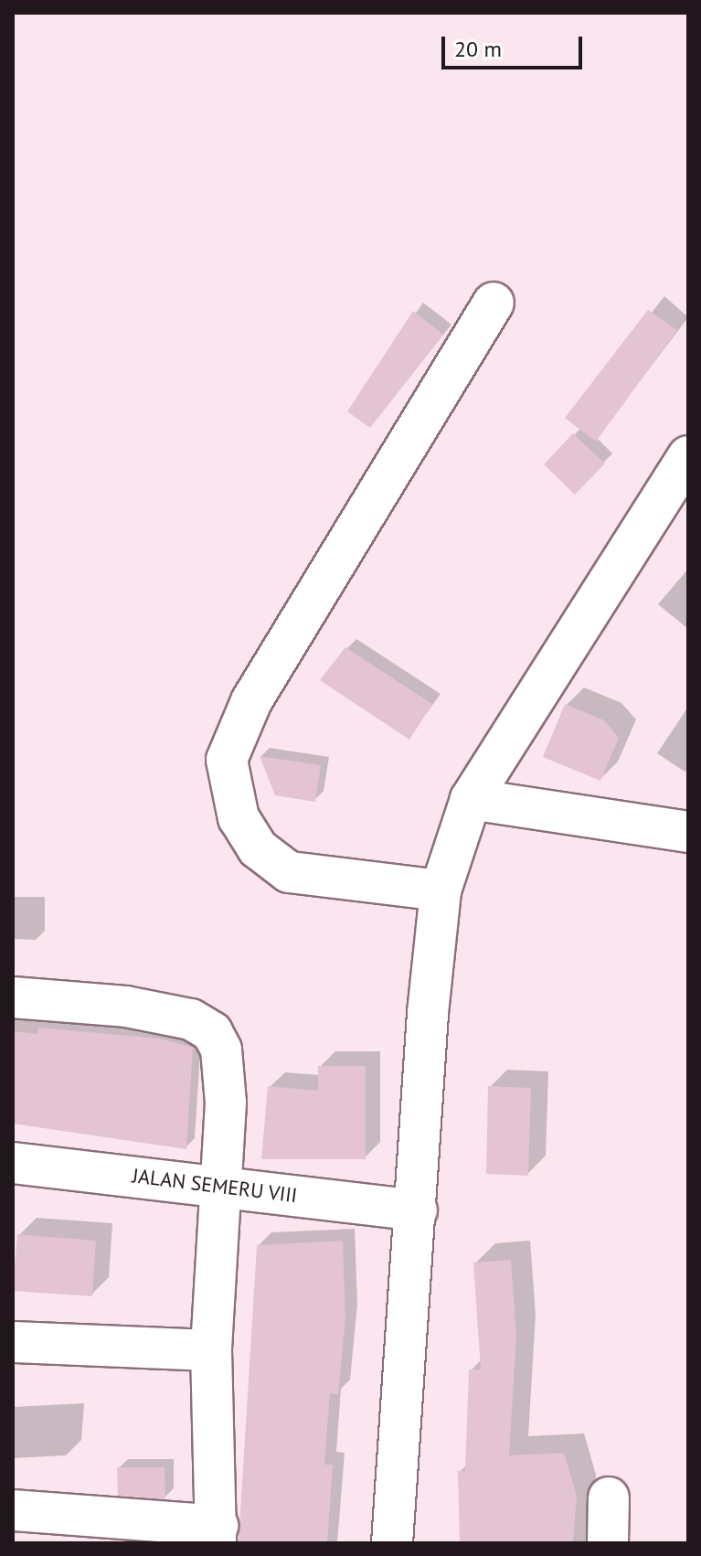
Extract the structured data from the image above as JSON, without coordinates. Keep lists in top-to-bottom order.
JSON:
{
  "streets": {
    "street": ["JALAN SEMERU VIII"]
  },
  "scale_bar": "20 m"
}
